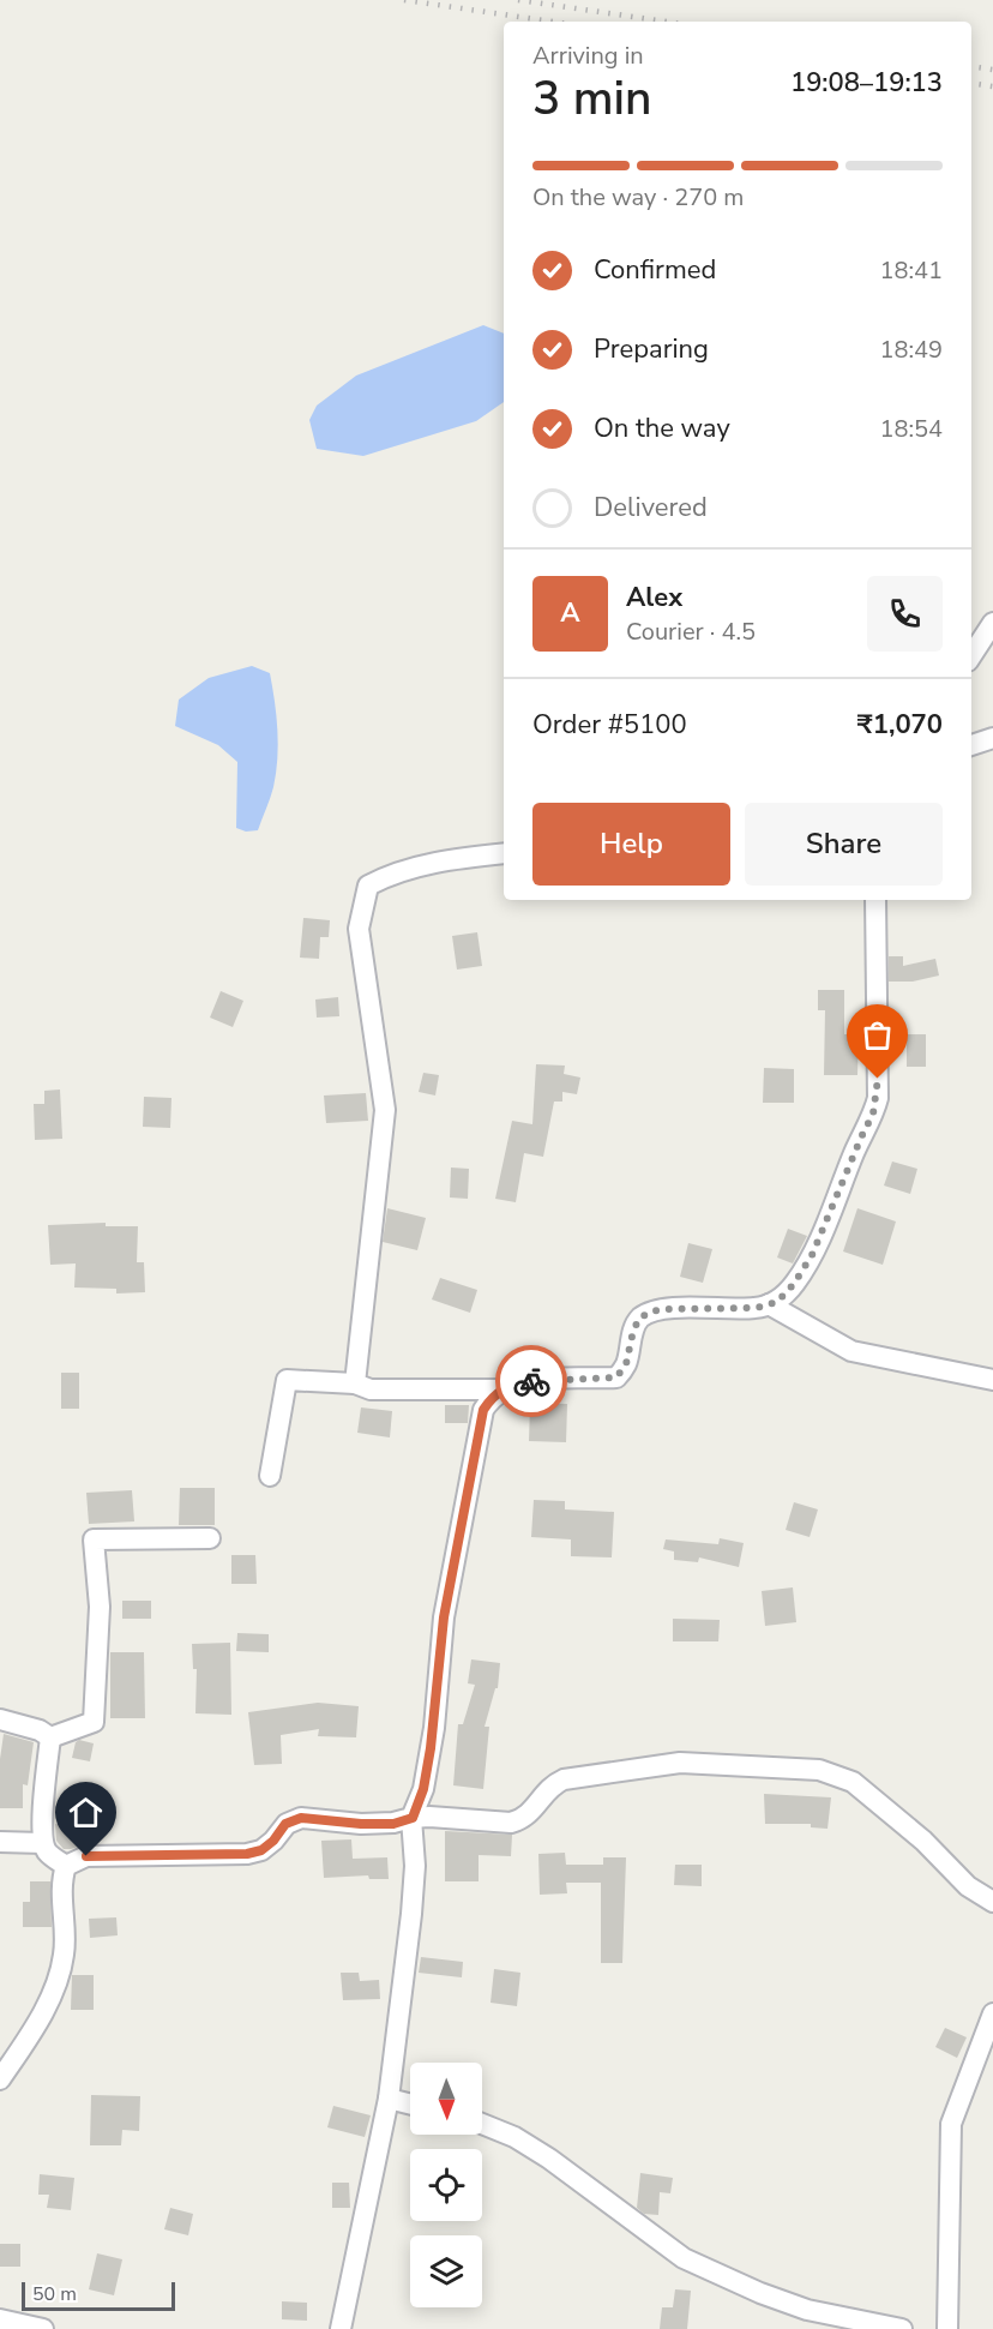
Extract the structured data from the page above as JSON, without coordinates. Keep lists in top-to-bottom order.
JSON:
{
  "scale_bar": "50 m",
  "north": "bottom",
  "page": {
    "heading": ["3 min", "Arriving in", "19:08–19:13"],
    "panel": [
      "Alex",
      "Courier · 4.5",
      "Order #5100",
      "₹1,070"
    ],
    "bar": "On the way · 270 m",
    "list": [
      ["Confirmed", "18:41"],
      ["Preparing", "18:49"],
      ["On the way", "18:54"],
      "Delivered"
    ],
    "round": "A",
    "buttons": ["Help", "Share"],
    "scale": "50 m"
  }
}
